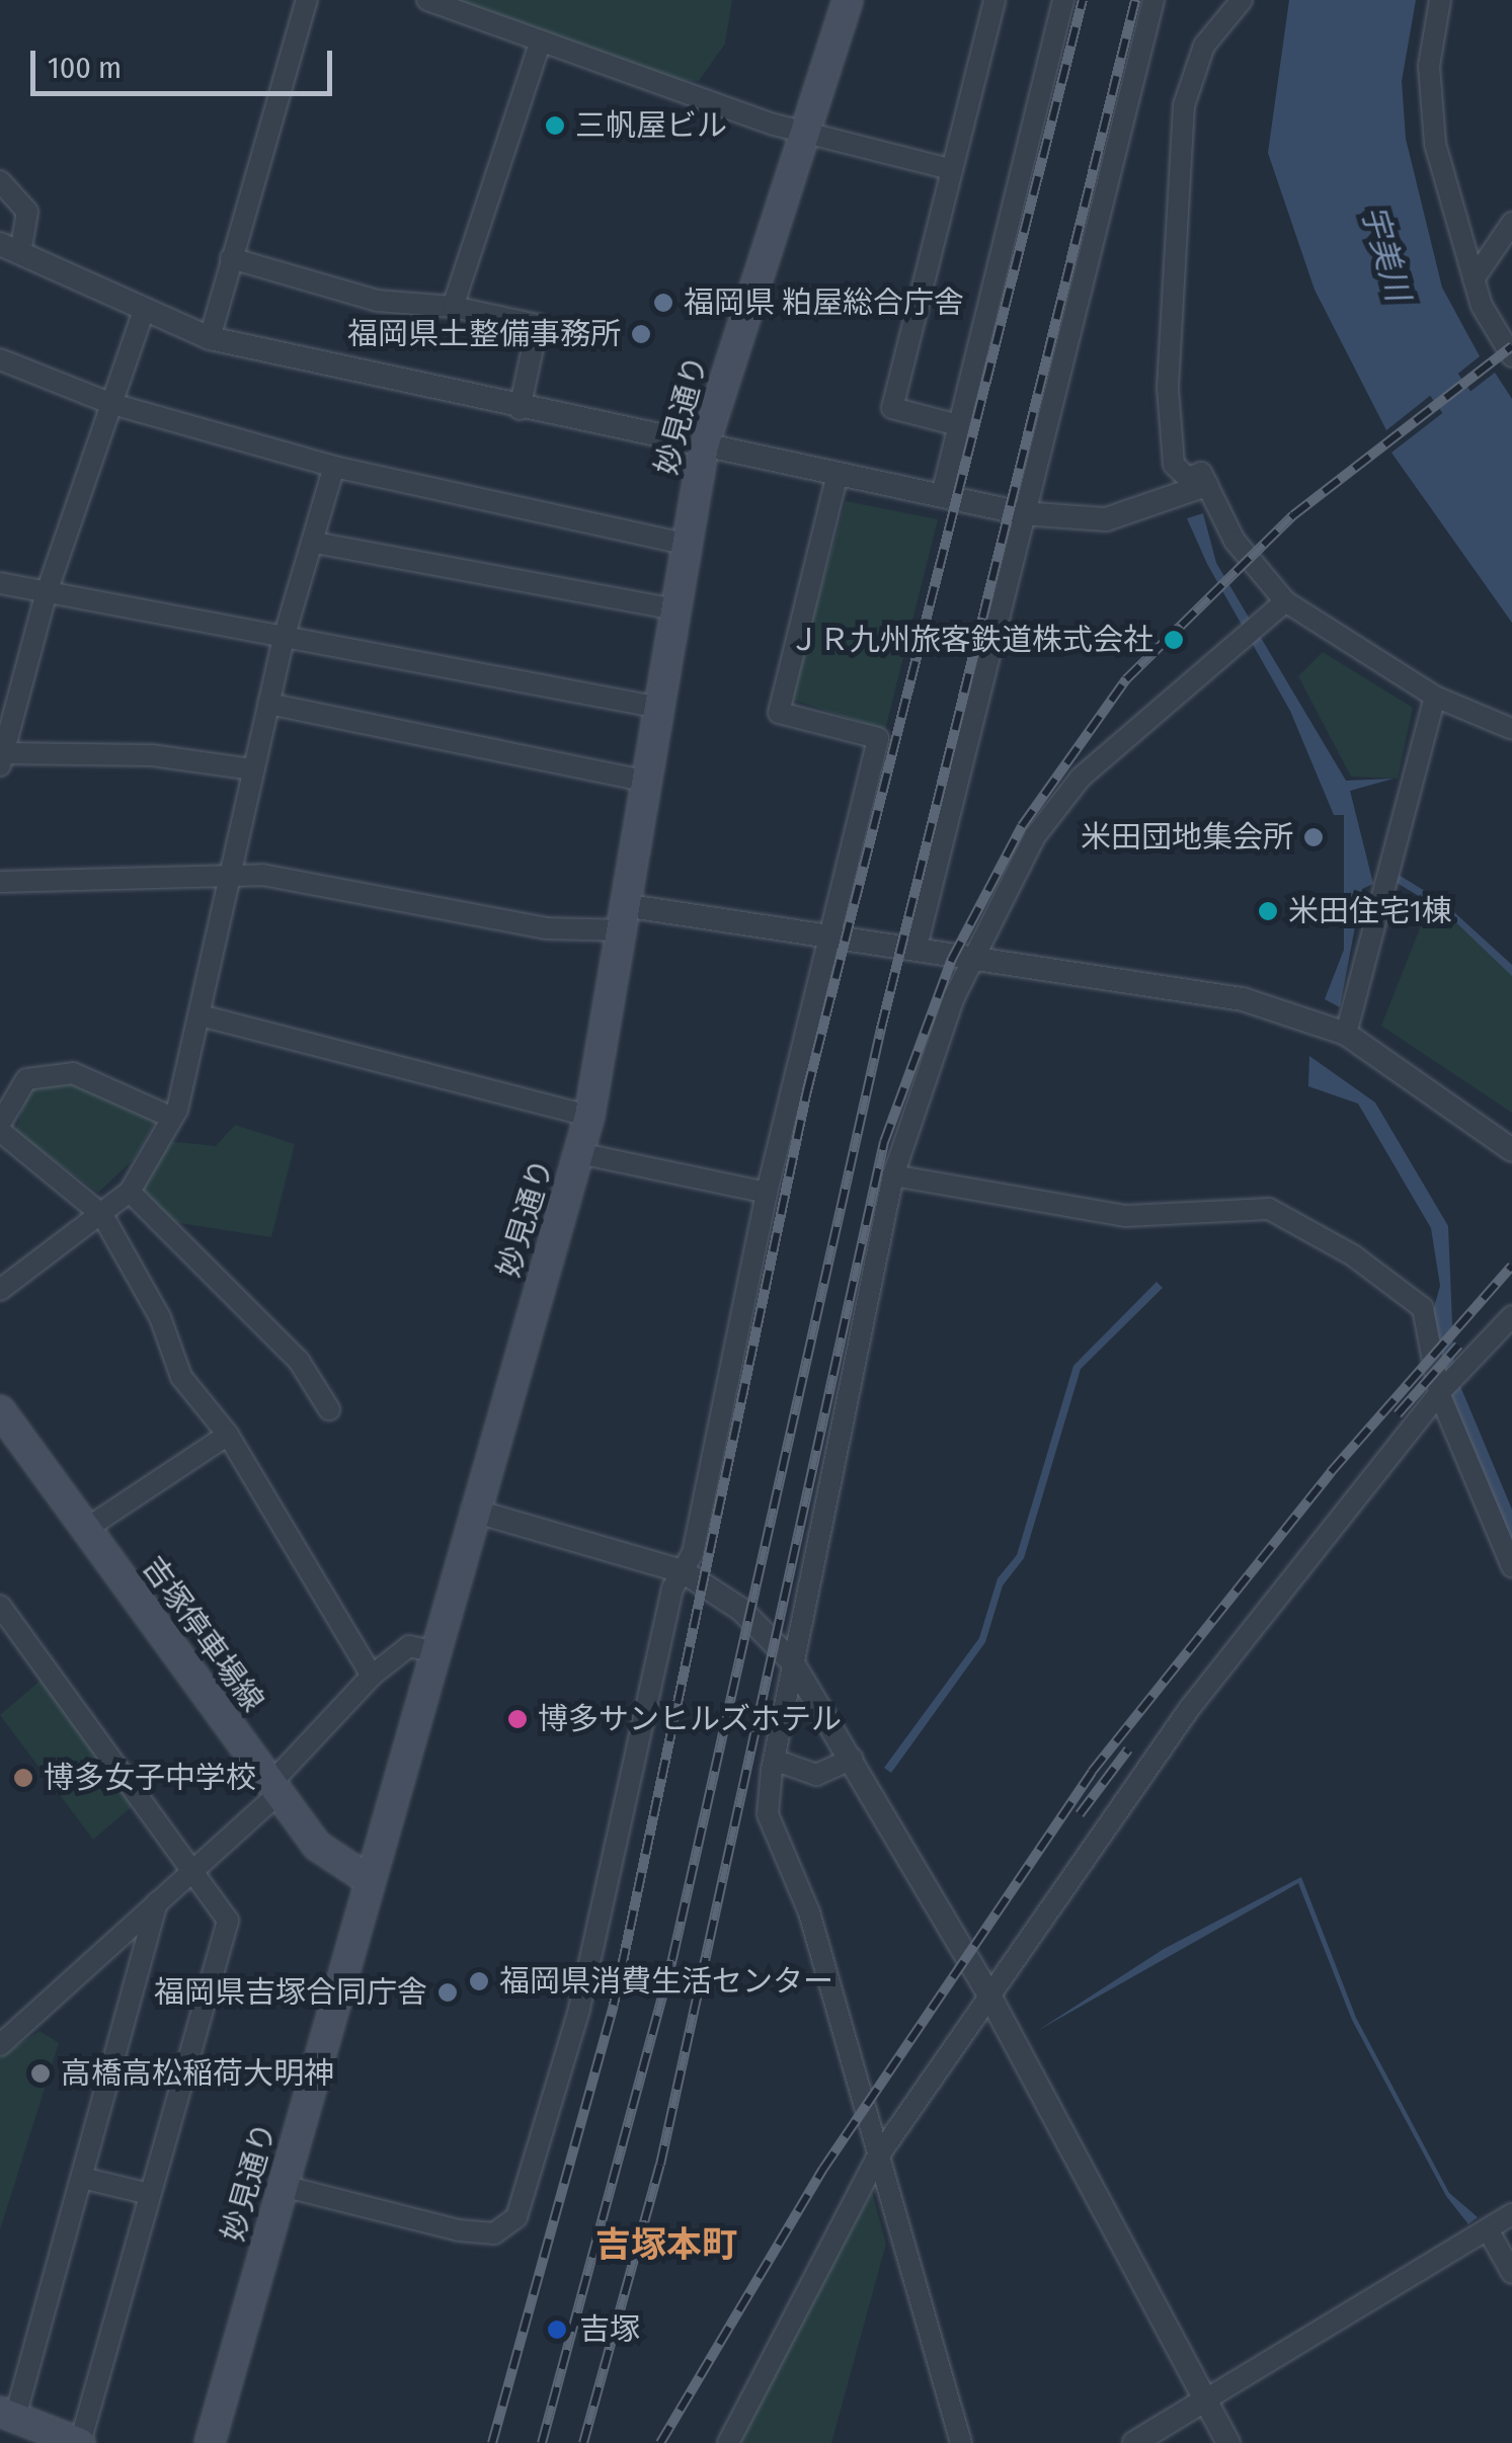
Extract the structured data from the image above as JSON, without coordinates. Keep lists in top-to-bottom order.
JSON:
{
  "streets": {
    "main road": ["妙見通り", "吉塚停車場線"]
  },
  "crossings": [
    ["妙見通り", "吉塚停車場線"]
  ],
  "districts": ["吉塚本町"],
  "water": ["宇美川"],
  "places": [
    "三帆屋ビル",
    "福岡県 粕屋総合庁舎",
    "福岡県土整備事務所",
    "ＪＲ九州旅客鉄道株式会社",
    "米田団地集会所",
    "米田住宅1棟",
    "博多サンヒルズホテル",
    "博多女子中学校",
    "福岡県消費生活センター",
    "福岡県吉塚合同庁舎",
    "高橋高松稲荷大明神",
    "吉塚"
  ],
  "scale_bar": "100 m"
}
